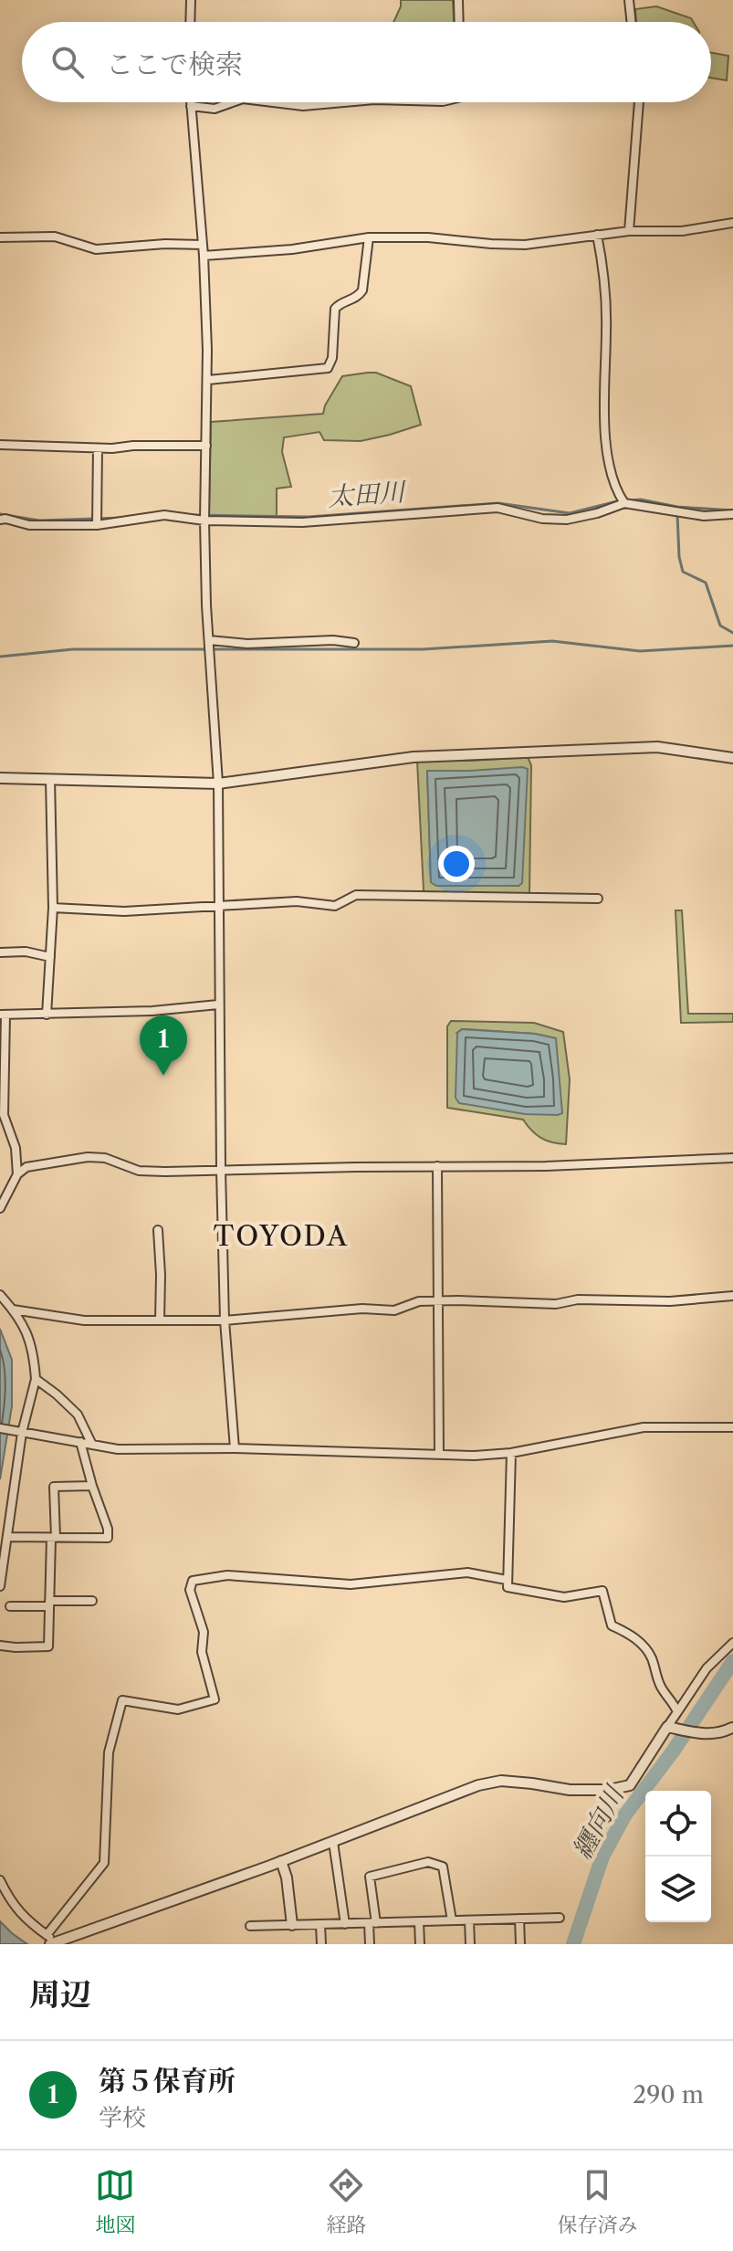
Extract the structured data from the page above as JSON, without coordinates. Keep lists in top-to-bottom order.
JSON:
{
  "districts": ["TOYODA"],
  "water": ["太田川", "纒向川"],
  "page": {
    "search": "ここで検索",
    "pins": "1",
    "heading": "周辺",
    "list": [
      {
        "mark": "1",
        "name": "第５保育所",
        "note": "学校",
        "value": "290 m"
      }
    ],
    "nav": ["地図", "経路", "保存済み"]
  }
}
